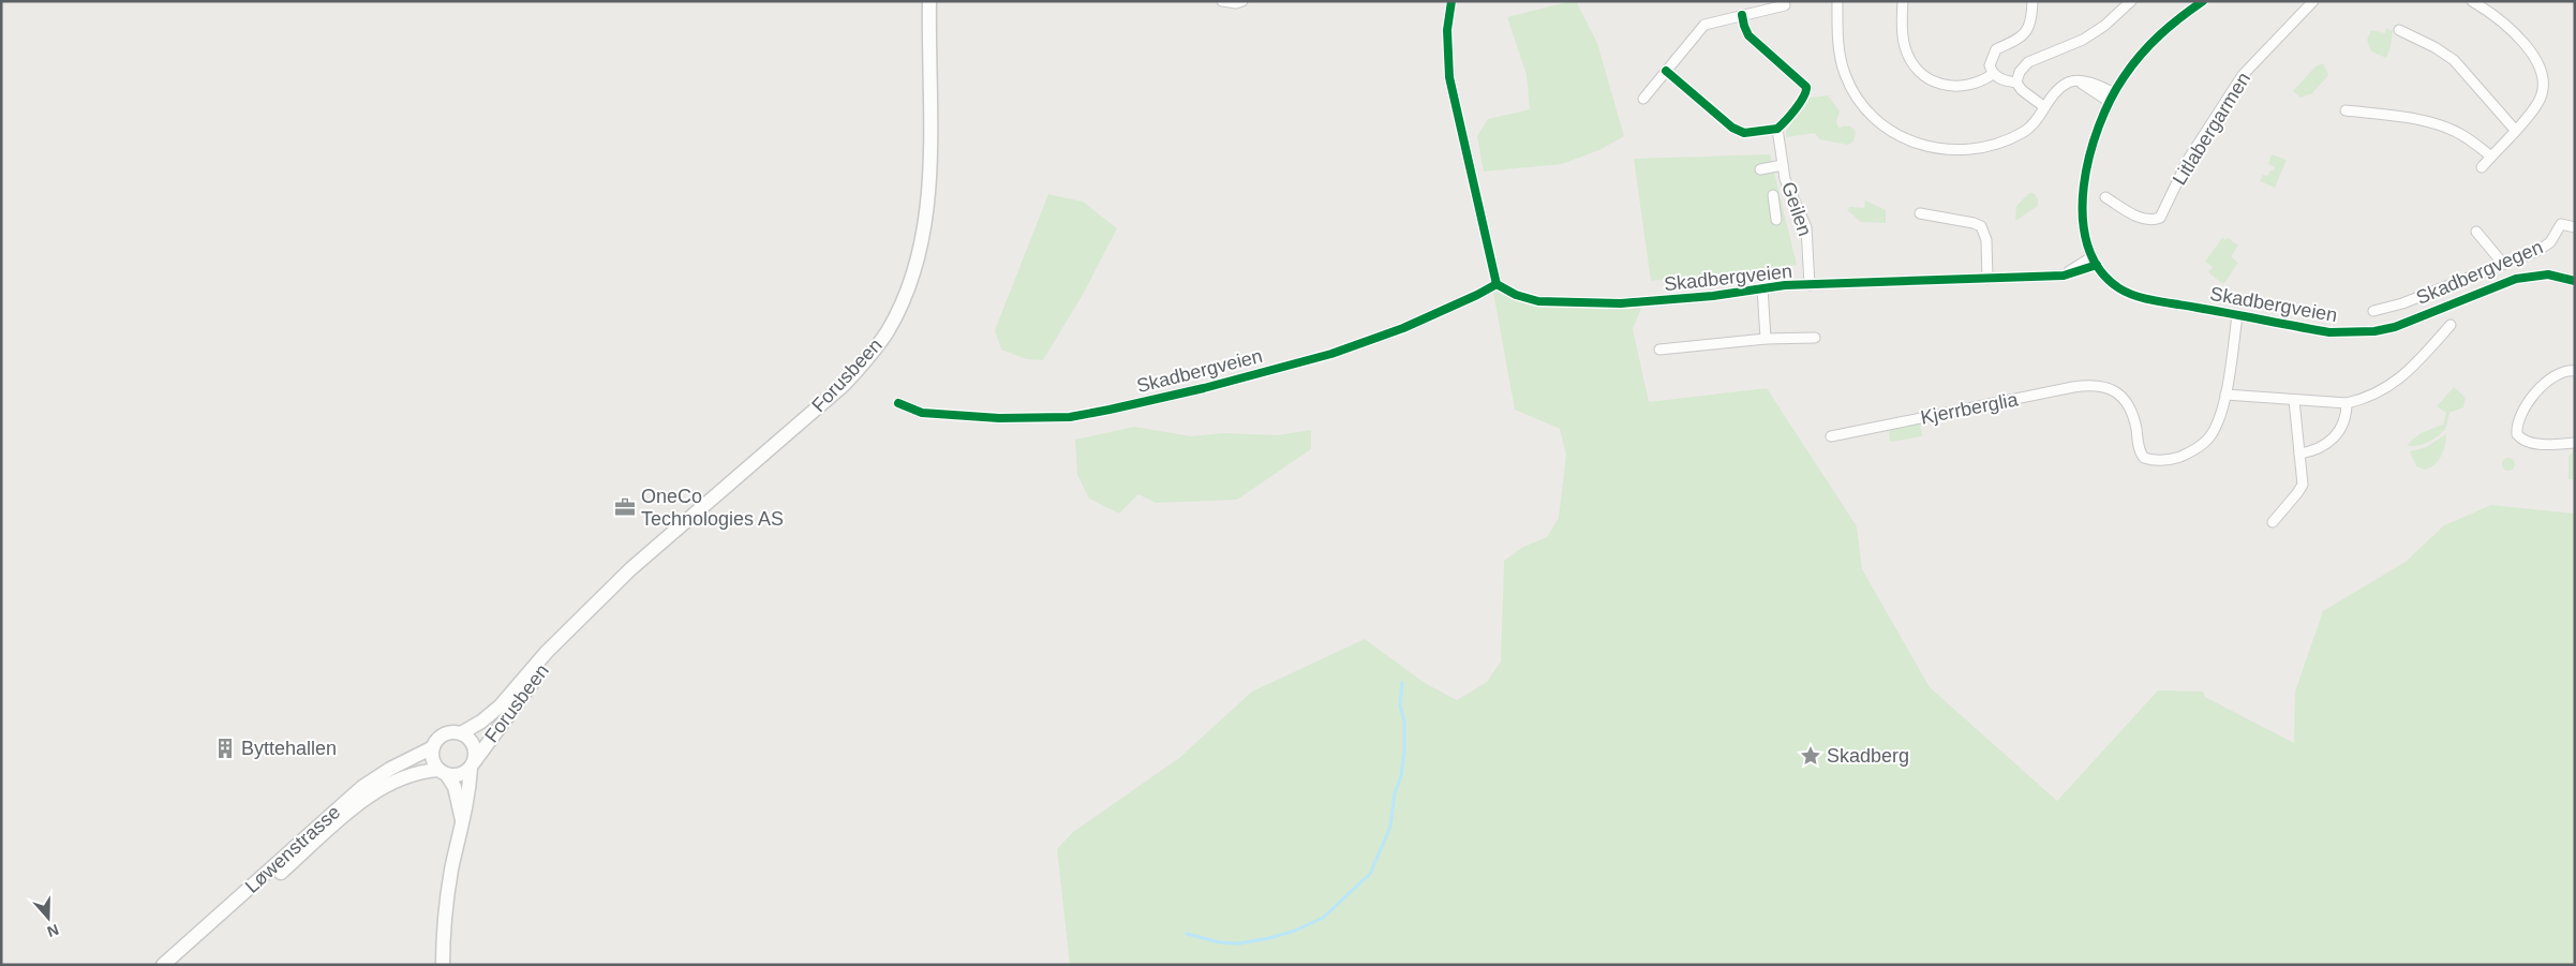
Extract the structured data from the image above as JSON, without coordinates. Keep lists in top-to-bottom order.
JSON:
{
  "streets": {
    "main road": ["Forusbeen", "Løwenstrasse"],
    "street": [
      "Litlabergarmen",
      "Geilen",
      "Skadbergvegen",
      "Skadbergveien",
      "Kjerrberglia"
    ]
  },
  "crossings": [
    ["Geilen", "Skadbergveien"],
    ["Forusbeen", "Løwenstrasse"]
  ],
  "places": {
    "office": ["OneCo Technologies AS"],
    "building": ["Byttehallen"],
    "place": ["Skadberg"]
  },
  "north": "bottom"
}
